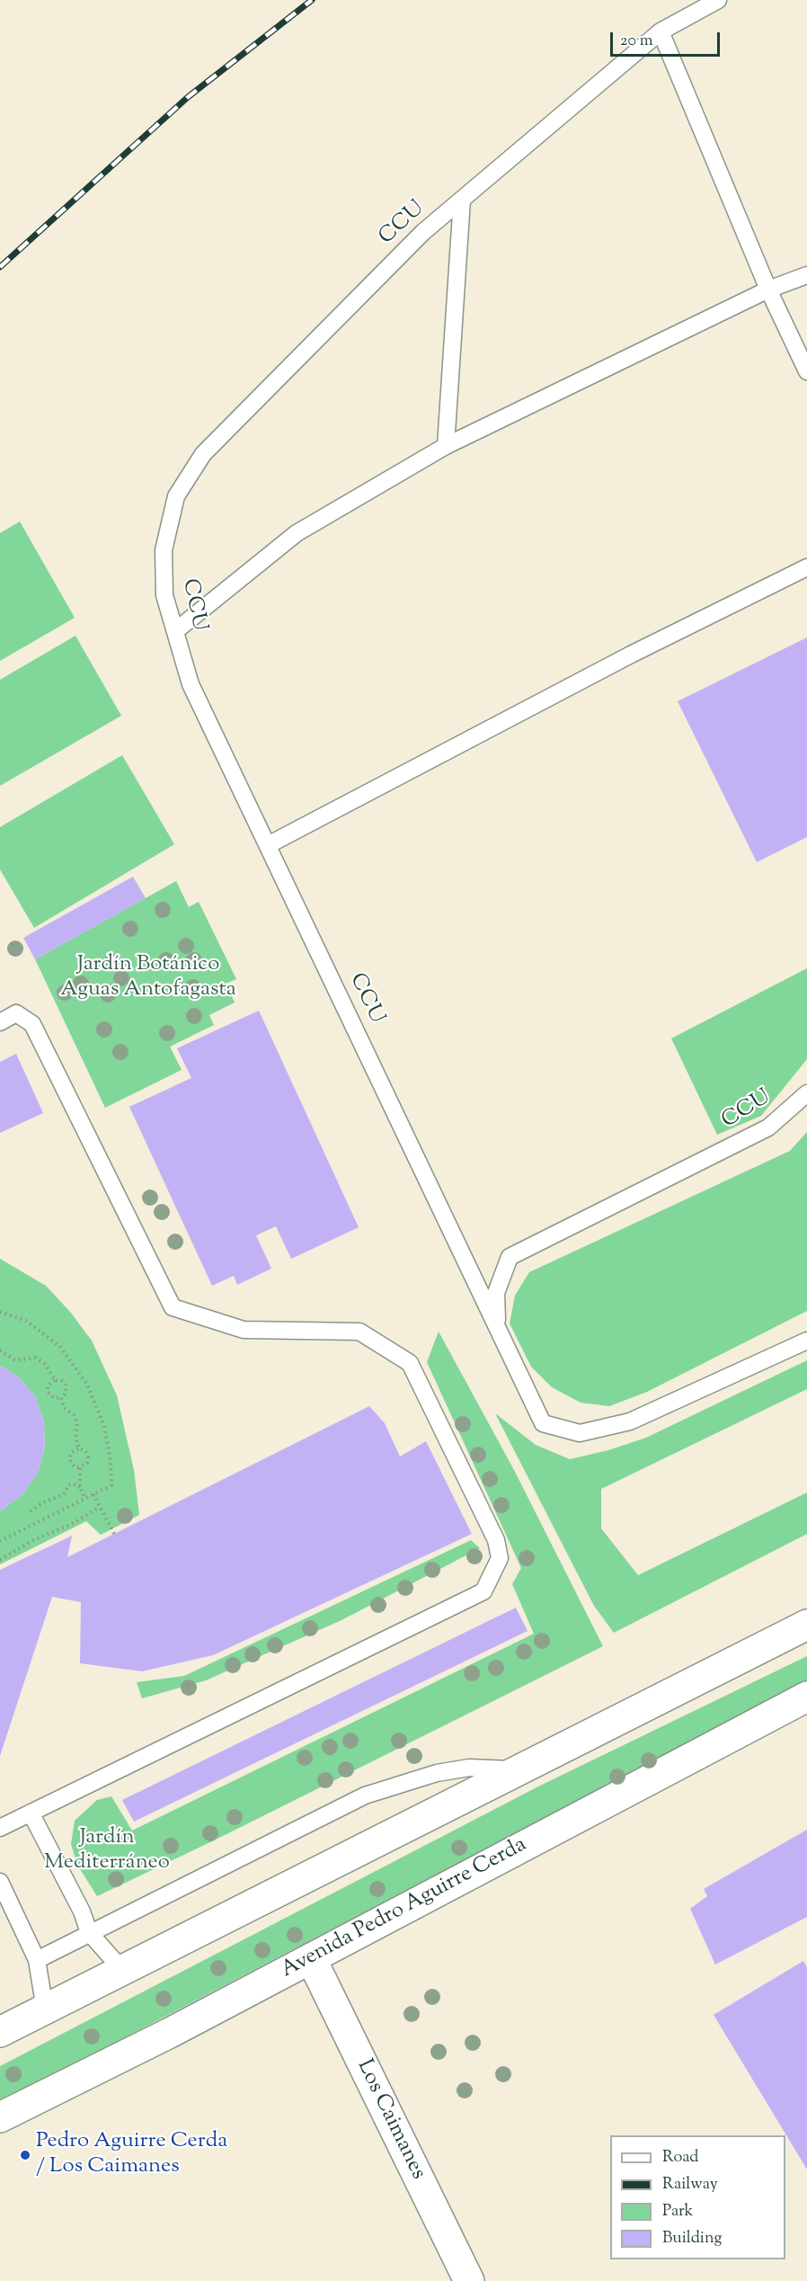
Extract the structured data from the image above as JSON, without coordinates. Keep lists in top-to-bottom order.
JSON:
{
  "streets": {
    "main road": ["Avenida Pedro Aguirre Cerda", "Los Caimanes"],
    "lane": ["CCU"]
  },
  "crossings": [
    ["Avenida Pedro Aguirre Cerda", "Los Caimanes"]
  ],
  "parks": ["Jardín Botánico Aguas Antofagasta", "Jardín Mediterráneo"],
  "places": ["Pedro Aguirre Cerda / Los Caimanes"],
  "legend": [
    "Road",
    "Railway",
    "Park",
    "Building"
  ],
  "scale_bar": "20 m"
}
